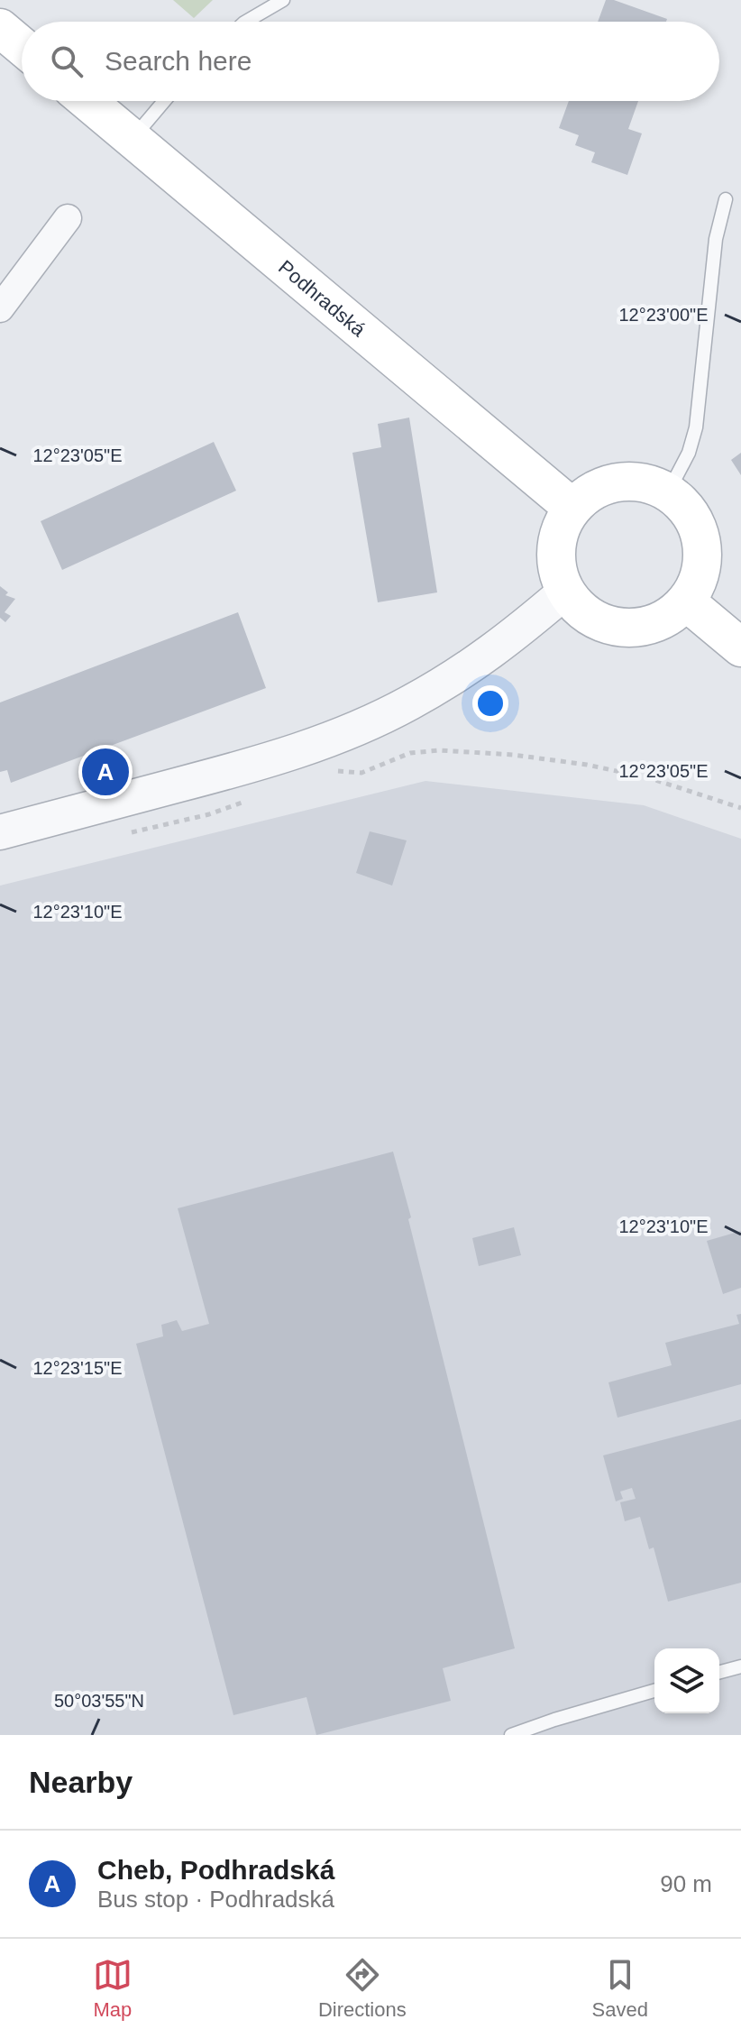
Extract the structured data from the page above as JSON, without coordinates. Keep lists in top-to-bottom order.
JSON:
{
  "streets": {
    "main road": ["Podhradská"]
  },
  "page": {
    "search": "Search here",
    "pins": "A",
    "heading": "Nearby",
    "list": [
      {
        "mark": "A",
        "name": "Cheb, Podhradská",
        "note": "Bus stop · Podhradská",
        "value": "90 m"
      }
    ],
    "nav": ["Map", "Directions", "Saved"]
  },
  "coordinates": [
    "12°23'00\"E",
    "12°23'05\"E",
    "12°23'10\"E",
    "12°23'15\"E",
    "50°03'55\"N"
  ]
}
